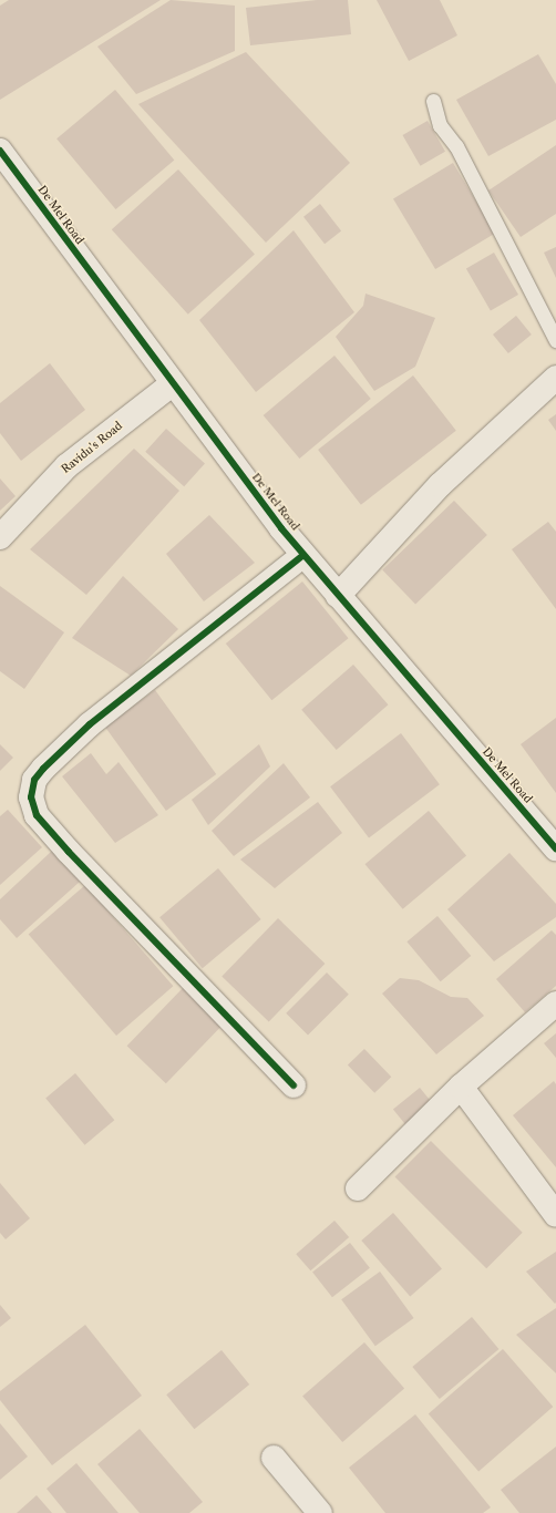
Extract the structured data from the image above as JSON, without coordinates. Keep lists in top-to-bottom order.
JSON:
{
  "streets": {
    "street": ["De Mel Road", "Ravidu's Road"]
  },
  "crossings": [
    ["De Mel Road", "Ravidu's Road"]
  ]
}
